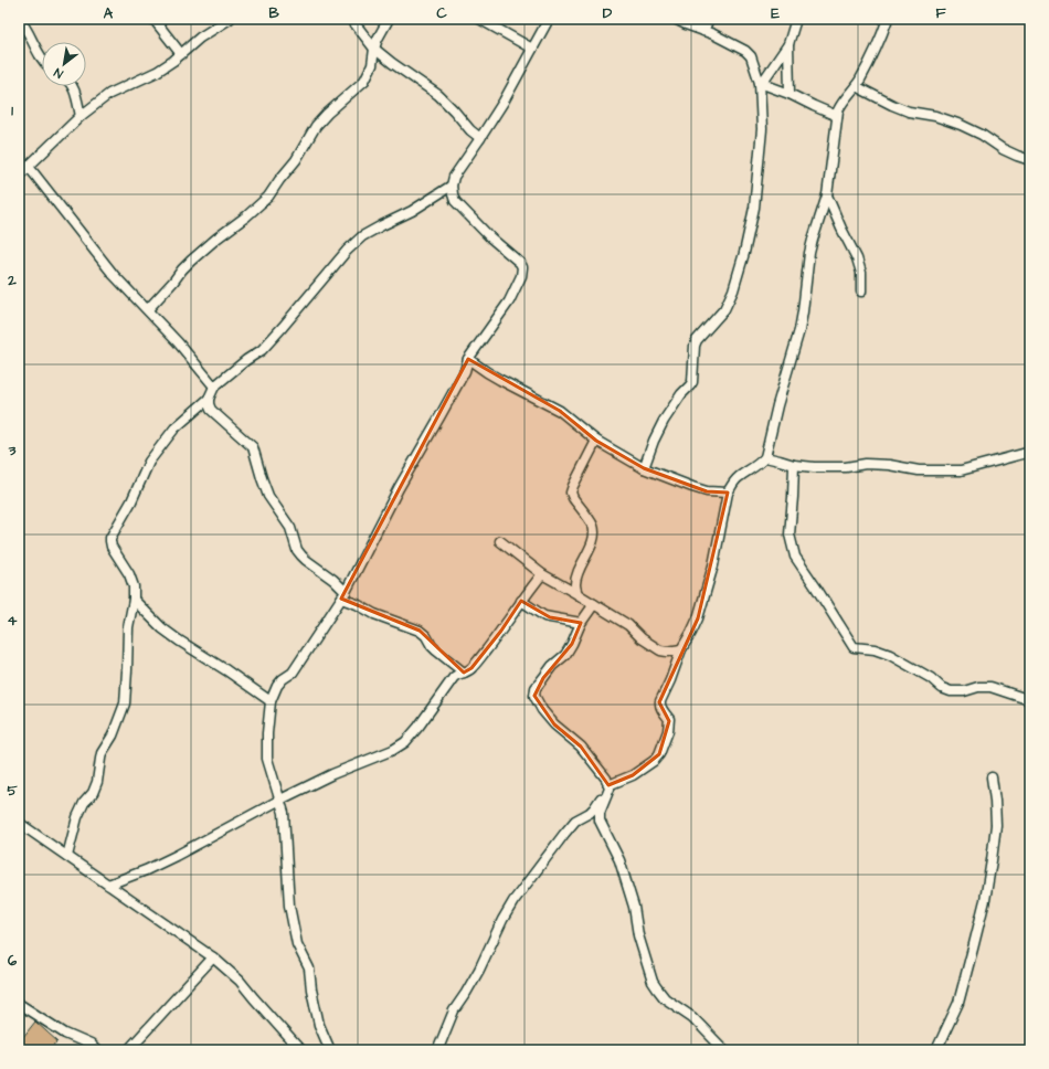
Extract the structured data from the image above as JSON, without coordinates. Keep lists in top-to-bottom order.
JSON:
{
  "north": "bottom left",
  "grid": {
    "columns": [
      "A",
      "B",
      "C",
      "D",
      "E",
      "F"
    ],
    "rows": [
      "1",
      "2",
      "3",
      "4",
      "5",
      "6"
    ]
  }
}
